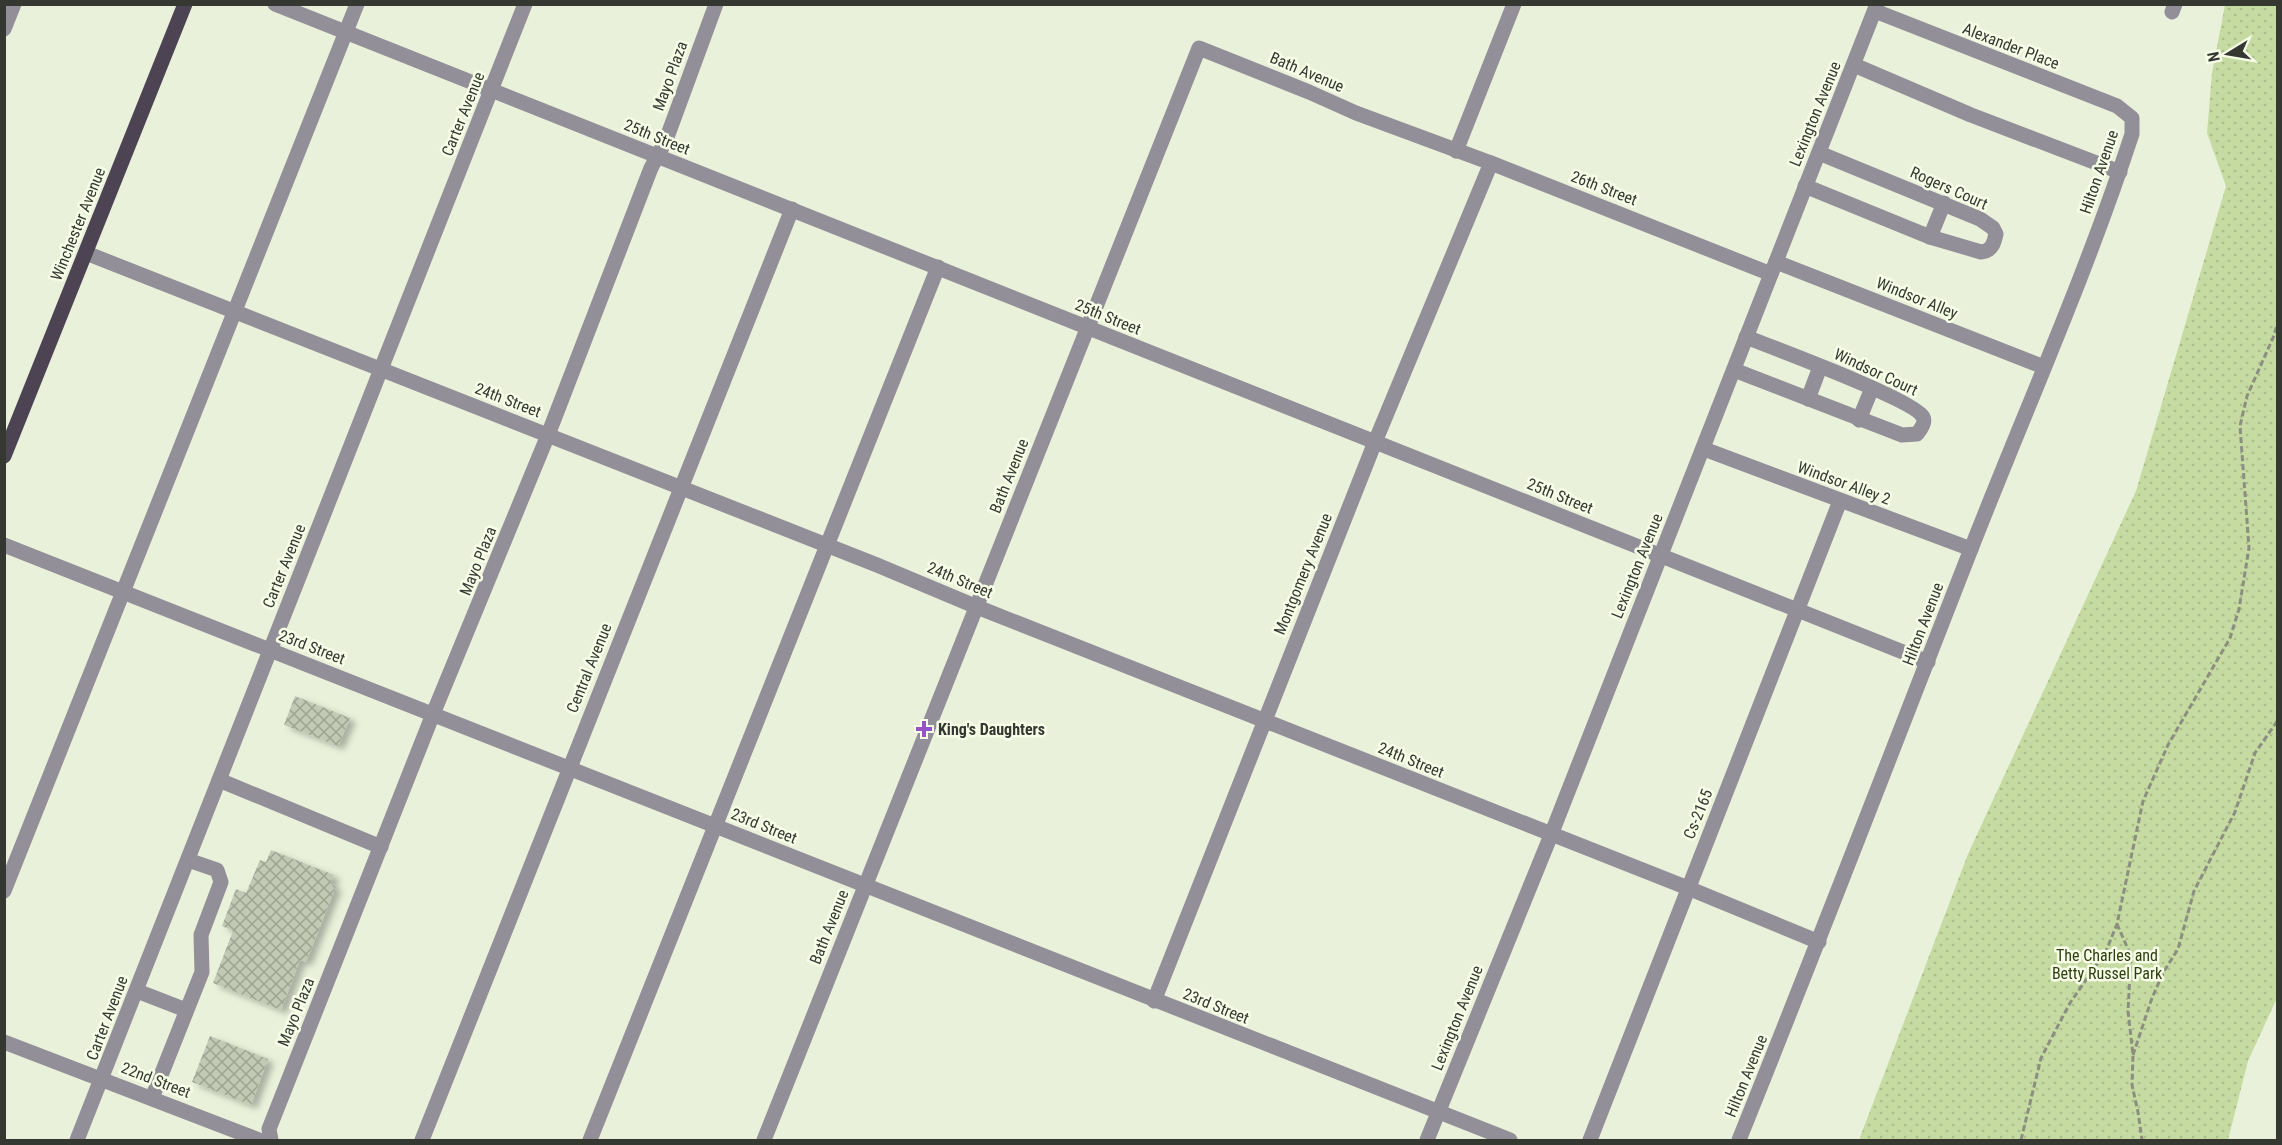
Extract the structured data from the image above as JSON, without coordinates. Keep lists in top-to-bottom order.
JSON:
{
  "streets": {
    "main road": ["Winchester Avenue"],
    "street": [
      "Alexander Place",
      "Bath Avenue",
      "Mayo Plaza",
      "Carter Avenue",
      "Lexington Avenue",
      "25th Street",
      "Hilton Avenue",
      "26th Street",
      "Rogers Court",
      "Windsor Alley",
      "Windsor Court",
      "24th Street",
      "Windsor Alley 2",
      "Montgomery Avenue",
      "23rd Street",
      "Central Avenue",
      "Cs-2165",
      "22nd Street"
    ]
  },
  "crossings": [
    ["Alexander Place", "Lexington Avenue"],
    ["Alexander Place", "Hilton Avenue"],
    ["Bath Avenue", "25th Street"],
    ["Bath Avenue", "26th Street"],
    ["Bath Avenue", "24th Street"],
    ["Bath Avenue", "23rd Street"],
    ["Mayo Plaza", "25th Street"],
    ["Mayo Plaza", "24th Street"],
    ["Mayo Plaza", "23rd Street"],
    ["Mayo Plaza", "22nd Street"],
    ["Carter Avenue", "25th Street"],
    ["Carter Avenue", "24th Street"],
    ["Carter Avenue", "23rd Street"],
    ["Carter Avenue", "22nd Street"],
    ["Lexington Avenue", "25th Street"],
    ["Lexington Avenue", "26th Street"],
    ["Lexington Avenue", "Rogers Court"],
    ["Lexington Avenue", "Windsor Alley"],
    ["Lexington Avenue", "Windsor Court"],
    ["Lexington Avenue", "24th Street"],
    ["Lexington Avenue", "Windsor Alley 2"],
    ["Lexington Avenue", "23rd Street"],
    ["25th Street", "Hilton Avenue"],
    ["25th Street", "Montgomery Avenue"],
    ["25th Street", "Central Avenue"],
    ["25th Street", "Cs-2165"],
    ["Hilton Avenue", "Windsor Alley"],
    ["Hilton Avenue", "24th Street"],
    ["Hilton Avenue", "Windsor Alley 2"],
    ["26th Street", "Windsor Alley"],
    ["26th Street", "Montgomery Avenue"],
    ["Winchester Avenue", "24th Street"],
    ["24th Street", "Montgomery Avenue"],
    ["24th Street", "Central Avenue"],
    ["24th Street", "Cs-2165"],
    ["Windsor Alley 2", "Cs-2165"],
    ["Montgomery Avenue", "23rd Street"],
    ["23rd Street", "Central Avenue"]
  ],
  "parks": ["The Charles and Betty Russel Park"],
  "places": {
    "health": ["King's Daughters"]
  },
  "north": "left"
}
